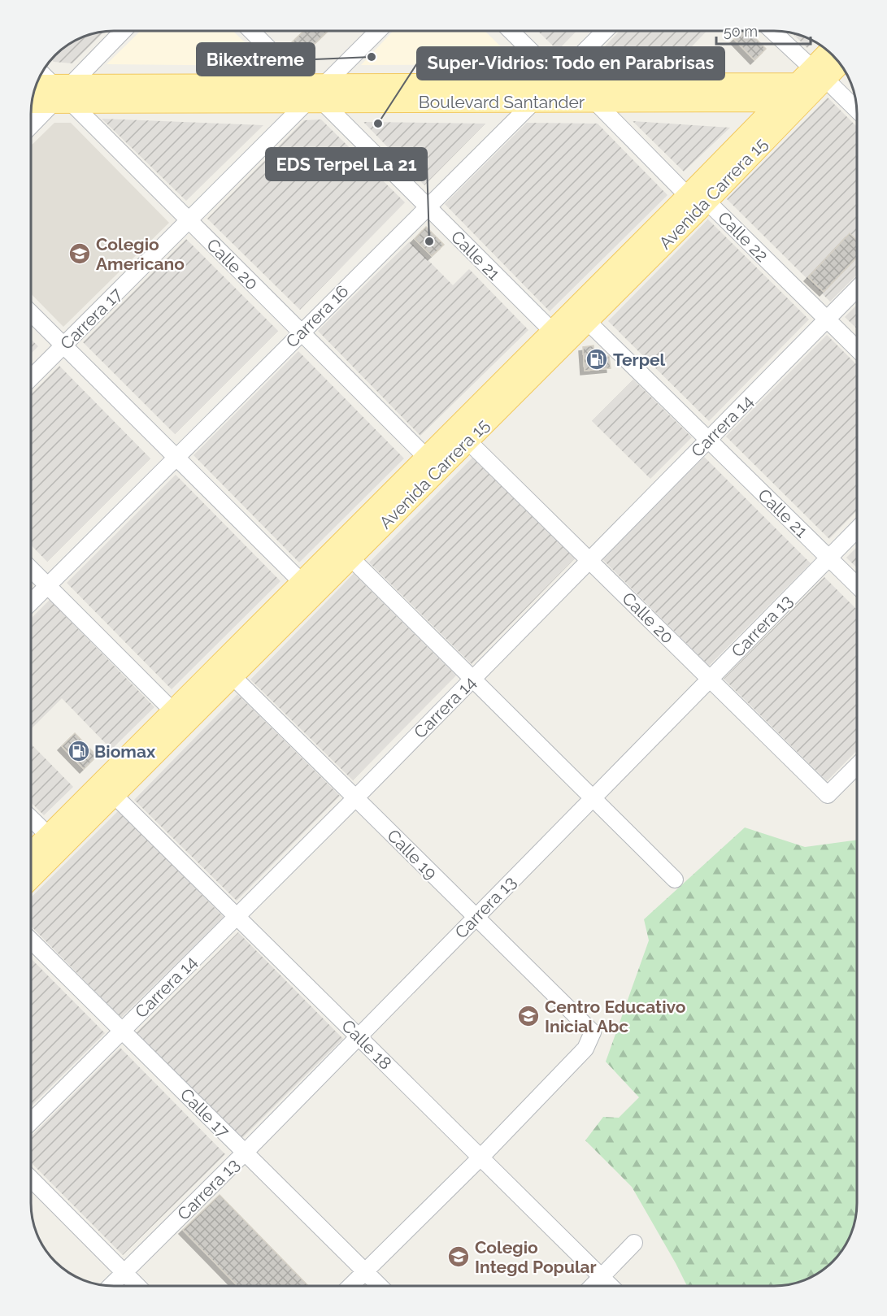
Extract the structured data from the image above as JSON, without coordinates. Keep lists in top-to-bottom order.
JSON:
{
  "streets": {
    "main road": ["Boulevard Santander", "Avenida Carrera 15"],
    "street": [
      "Calle 22",
      "Calle 21",
      "Calle 20",
      "Carrera 16",
      "Carrera 17",
      "Carrera 14",
      "Carrera 13",
      "Calle 19",
      "Calle 18",
      "Calle 17"
    ]
  },
  "crossings": [
    ["Boulevard Santander", "Avenida Carrera 15"],
    ["Boulevard Santander", "Calle 22"],
    ["Boulevard Santander", "Calle 21"],
    ["Boulevard Santander", "Calle 20"],
    ["Boulevard Santander", "Carrera 16"],
    ["Boulevard Santander", "Carrera 17"],
    ["Avenida Carrera 15", "Calle 22"],
    ["Avenida Carrera 15", "Calle 21"],
    ["Avenida Carrera 15", "Calle 20"],
    ["Avenida Carrera 15", "Calle 19"],
    ["Avenida Carrera 15", "Calle 18"],
    ["Calle 22", "Carrera 16"],
    ["Calle 22", "Carrera 14"],
    ["Calle 21", "Carrera 16"],
    ["Calle 21", "Carrera 17"],
    ["Calle 21", "Carrera 14"],
    ["Calle 21", "Carrera 13"],
    ["Calle 20", "Carrera 16"],
    ["Calle 20", "Carrera 17"],
    ["Calle 20", "Carrera 14"],
    ["Calle 20", "Carrera 13"],
    ["Carrera 14", "Calle 19"],
    ["Carrera 14", "Calle 18"],
    ["Carrera 14", "Calle 17"],
    ["Carrera 13", "Calle 19"],
    ["Carrera 13", "Calle 18"],
    ["Carrera 13", "Calle 17"],
    ["Calle 19", "Calle 18"]
  ],
  "places": {
    "other": ["Bikextreme", "Super-Vidrios: Todo en Parabrisas", "EDS Terpel La 21"],
    "school or university": ["Colegio Americano", "Centro Educativo Inicial Abc", "Colegio Integd Popular"],
    "fuel station": ["Terpel", "Biomax"]
  },
  "scale_bar": "50 m"
}
